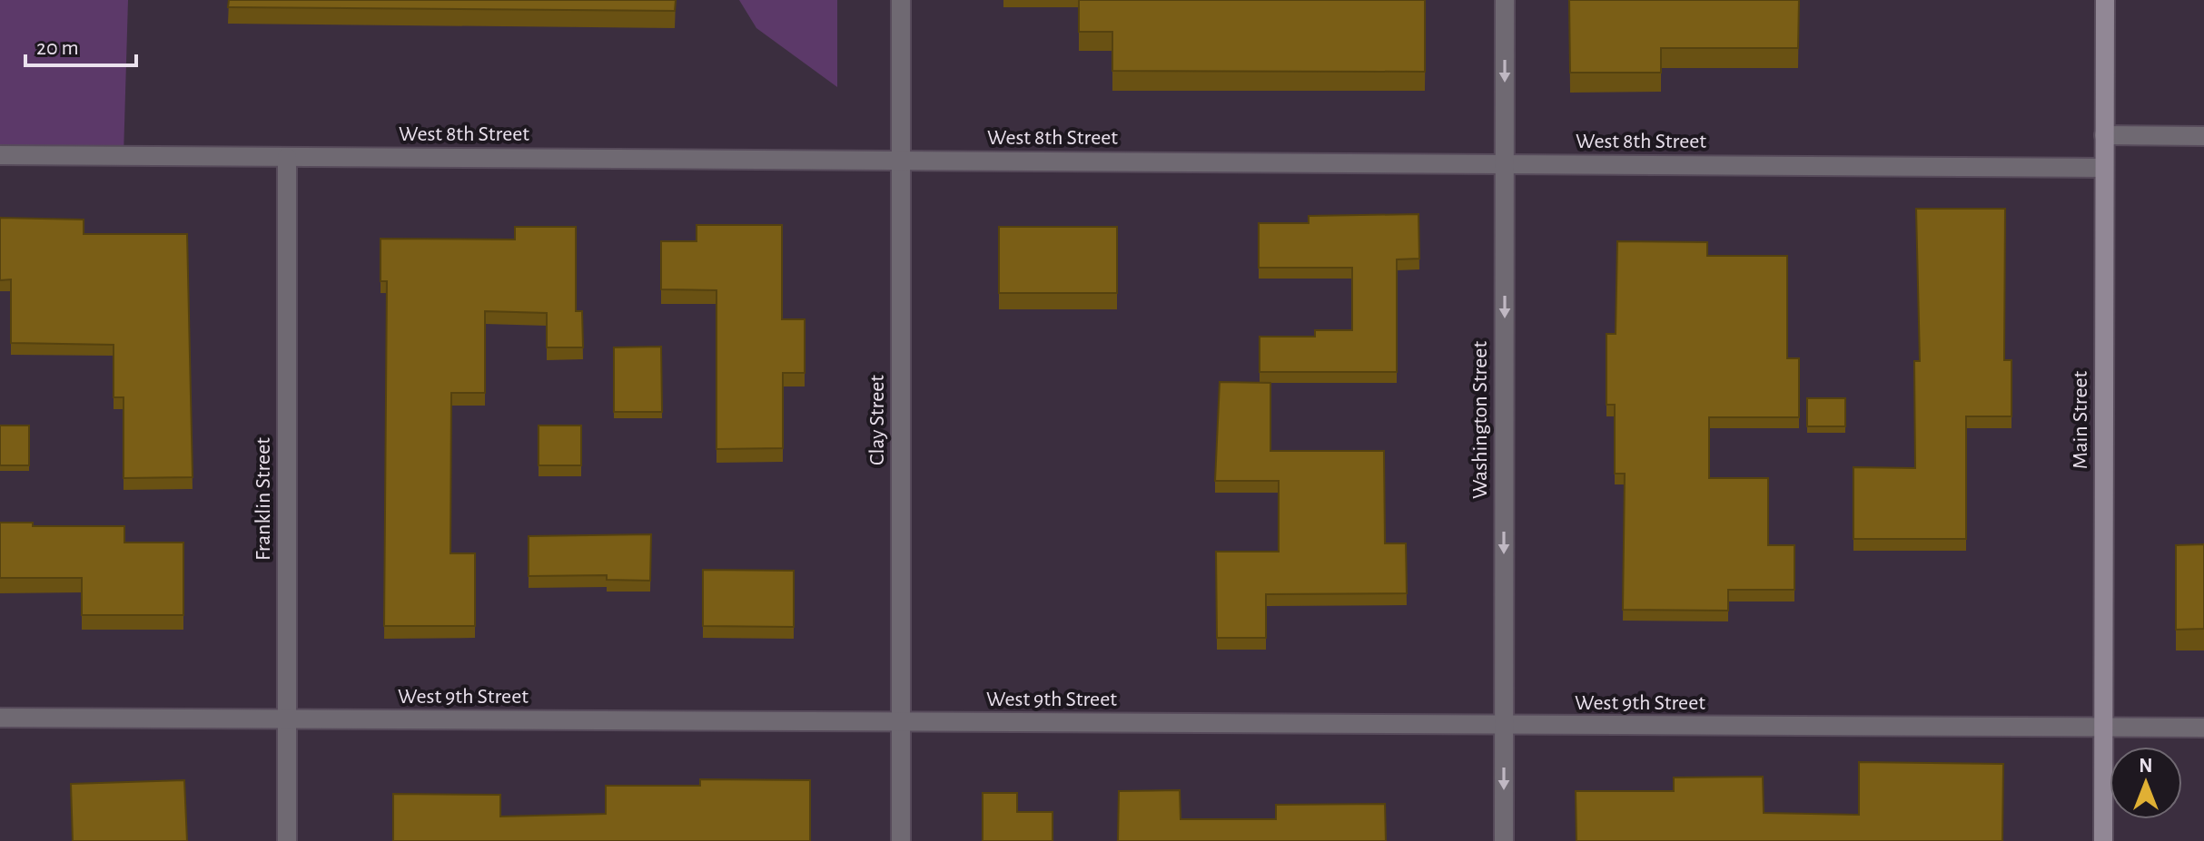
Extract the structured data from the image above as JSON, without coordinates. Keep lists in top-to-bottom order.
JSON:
{
  "streets": {
    "main road": ["Main Street"],
    "street": [
      "West 8th Street",
      "Clay Street",
      "Washington Street",
      "Franklin Street",
      "West 9th Street"
    ]
  },
  "crossings": [
    ["West 8th Street", "Clay Street"],
    ["West 8th Street", "Washington Street"],
    ["West 8th Street", "Main Street"],
    ["West 8th Street", "Franklin Street"],
    ["Clay Street", "West 9th Street"],
    ["Washington Street", "West 9th Street"],
    ["Main Street", "West 9th Street"],
    ["Franklin Street", "West 9th Street"]
  ],
  "one_way": ["Washington Street"],
  "scale_bar": "20 m",
  "north": "top"
}
